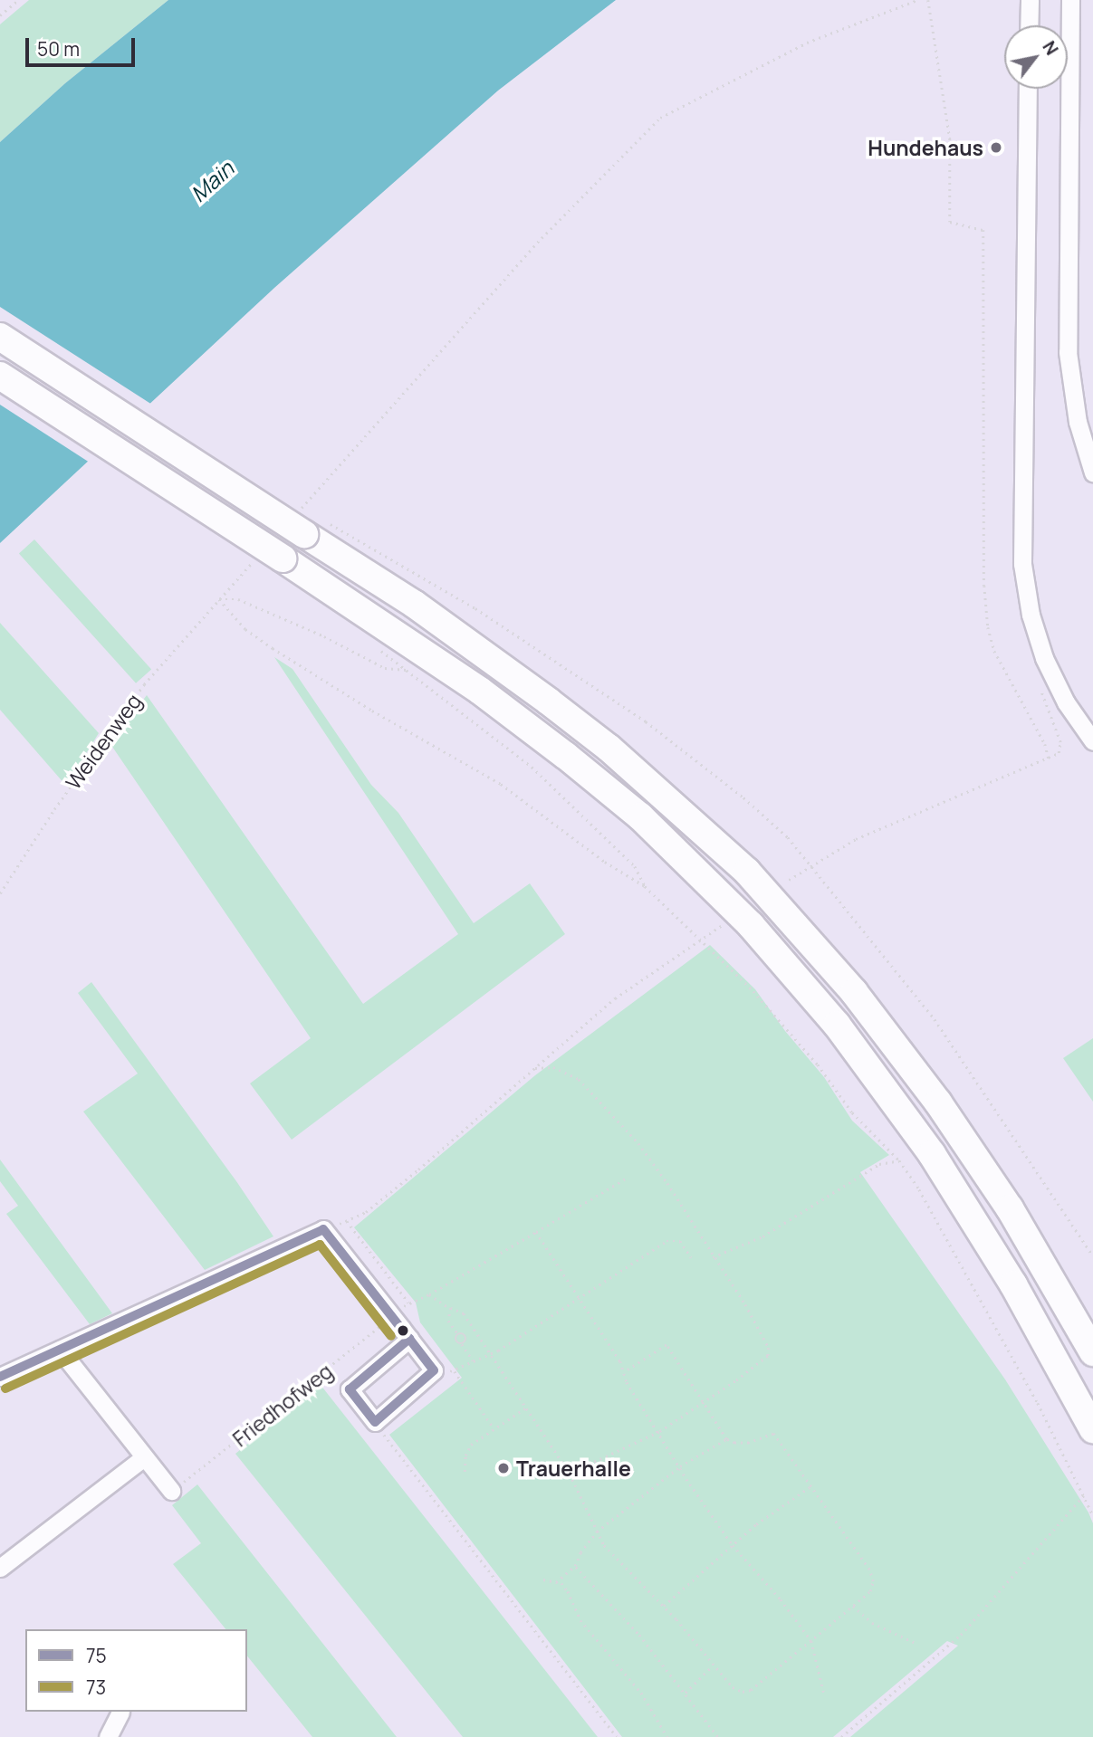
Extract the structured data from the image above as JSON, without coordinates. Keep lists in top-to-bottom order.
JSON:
{
  "streets": {
    "path": ["Weidenweg", "Friedhofweg"]
  },
  "water": ["Main"],
  "places": ["Hundehaus", "Trauerhalle"],
  "lines": ["transit line 75", "transit line 73"],
  "legend": ["75", "73"],
  "scale_bar": "50 m",
  "north": "top right"
}
